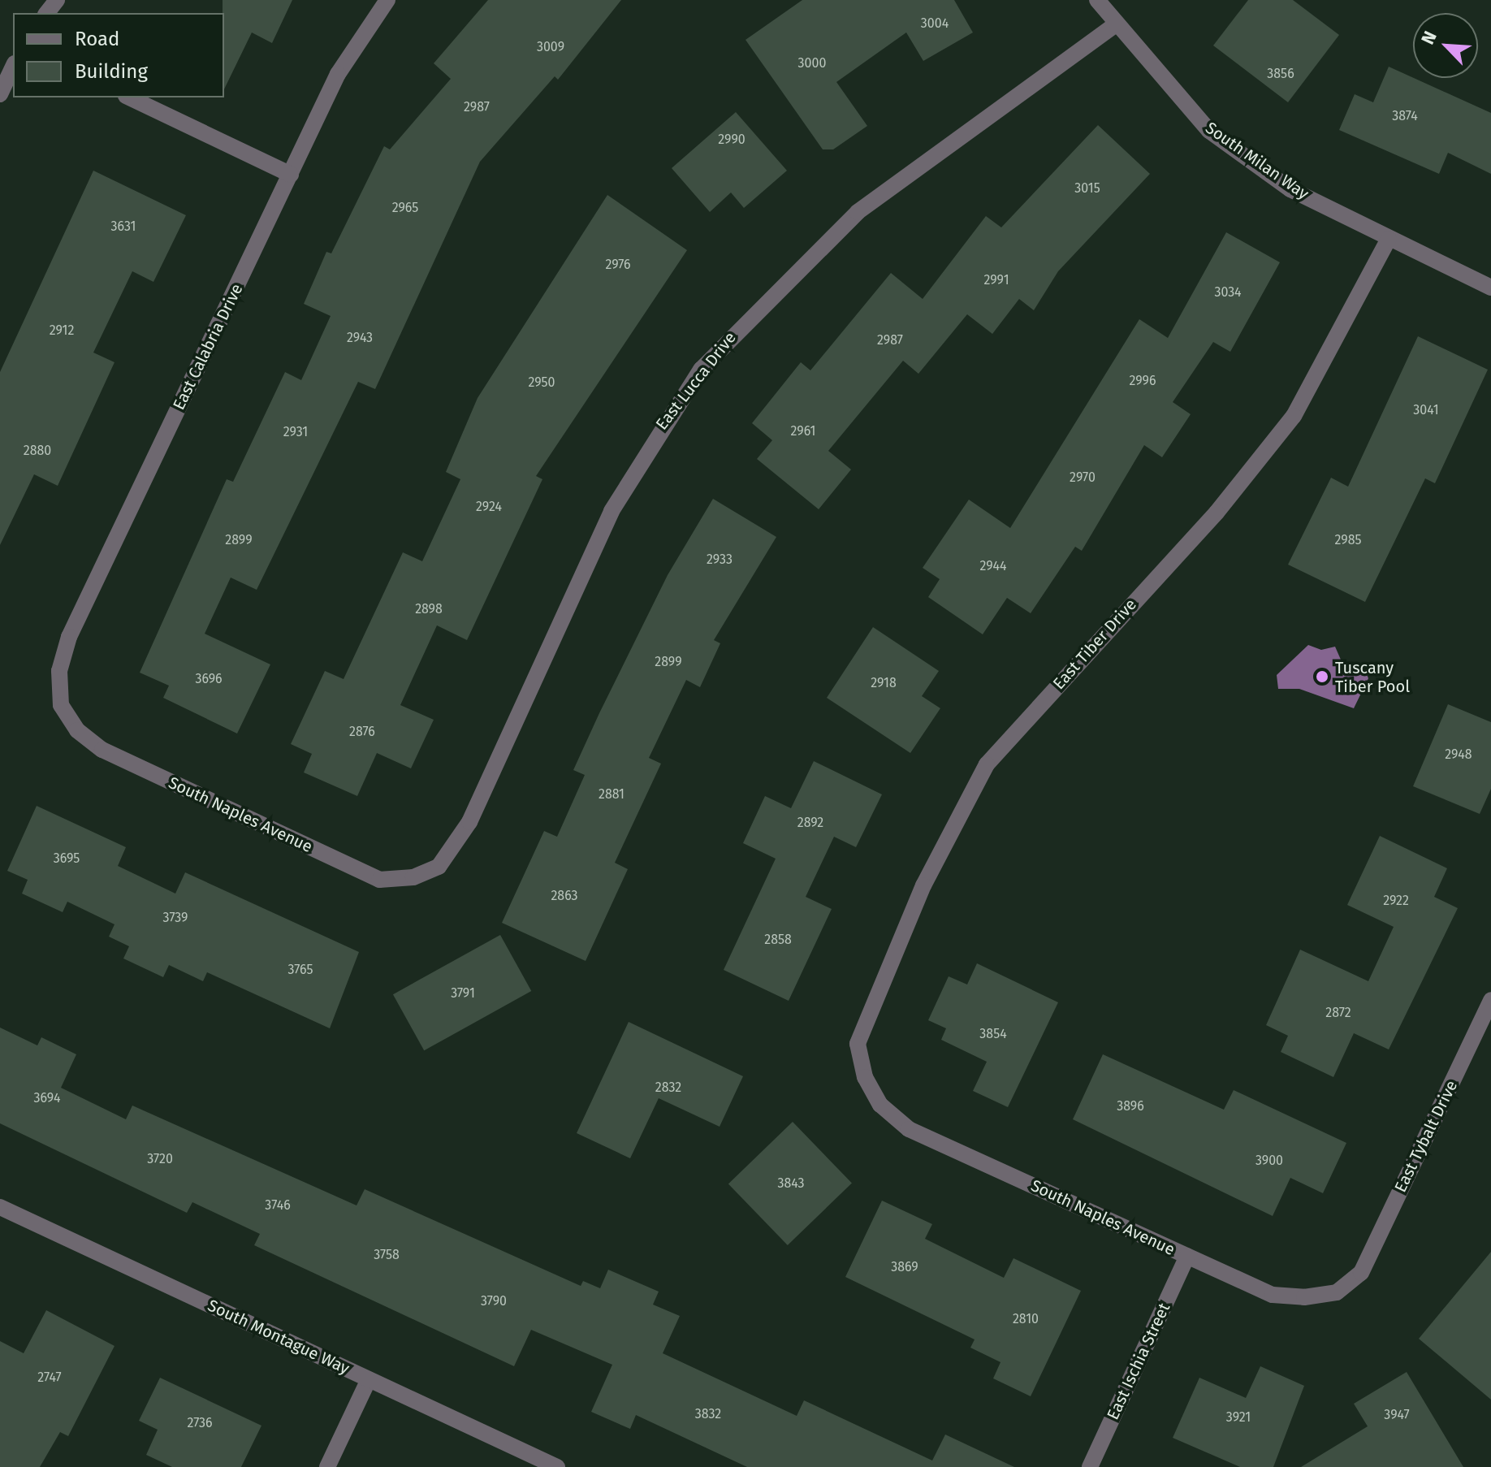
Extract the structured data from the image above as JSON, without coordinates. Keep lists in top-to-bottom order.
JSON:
{
  "streets": {
    "street": [
      "South Milan Way",
      "East Calabria Drive",
      "East Lucca Drive",
      "East Tiber Drive",
      "South Naples Avenue",
      "East Tybalt Drive",
      "South Montague Way",
      "East Ischia Street"
    ]
  },
  "crossings": [
    ["South Milan Way", "East Lucca Drive"],
    ["South Milan Way", "East Tiber Drive"],
    ["East Calabria Drive", "South Naples Avenue"],
    ["East Lucca Drive", "South Naples Avenue"],
    ["East Tiber Drive", "South Naples Avenue"],
    ["South Naples Avenue", "East Tybalt Drive"],
    ["South Naples Avenue", "East Ischia Street"]
  ],
  "places": ["Tuscany Tiber Pool"],
  "house_numbers": [
    "3004",
    "3009",
    "3000",
    "3856",
    "2987",
    "3874",
    "2990",
    "3015",
    "2965",
    "3631",
    "2976",
    "2991",
    "3034",
    "2912",
    "2943",
    "2987",
    "2996",
    "2950",
    "3041",
    "2961",
    "2931",
    "2880",
    "2970",
    "2924",
    "2899",
    "2985",
    "2933",
    "2944",
    "2898",
    "2899",
    "3696",
    "2918",
    "2876",
    "2948",
    "2881",
    "2892",
    "3695",
    "2863",
    "2922",
    "3739",
    "2858",
    "3765",
    "3791",
    "2872",
    "3854",
    "2832",
    "3694",
    "3896",
    "3720",
    "3900",
    "3843",
    "3746",
    "3758",
    "3869",
    "3790",
    "2810",
    "2747",
    "3832",
    "3947",
    "3921",
    "2736"
  ],
  "legend": ["Road", "Building"],
  "north": "top left"
}
